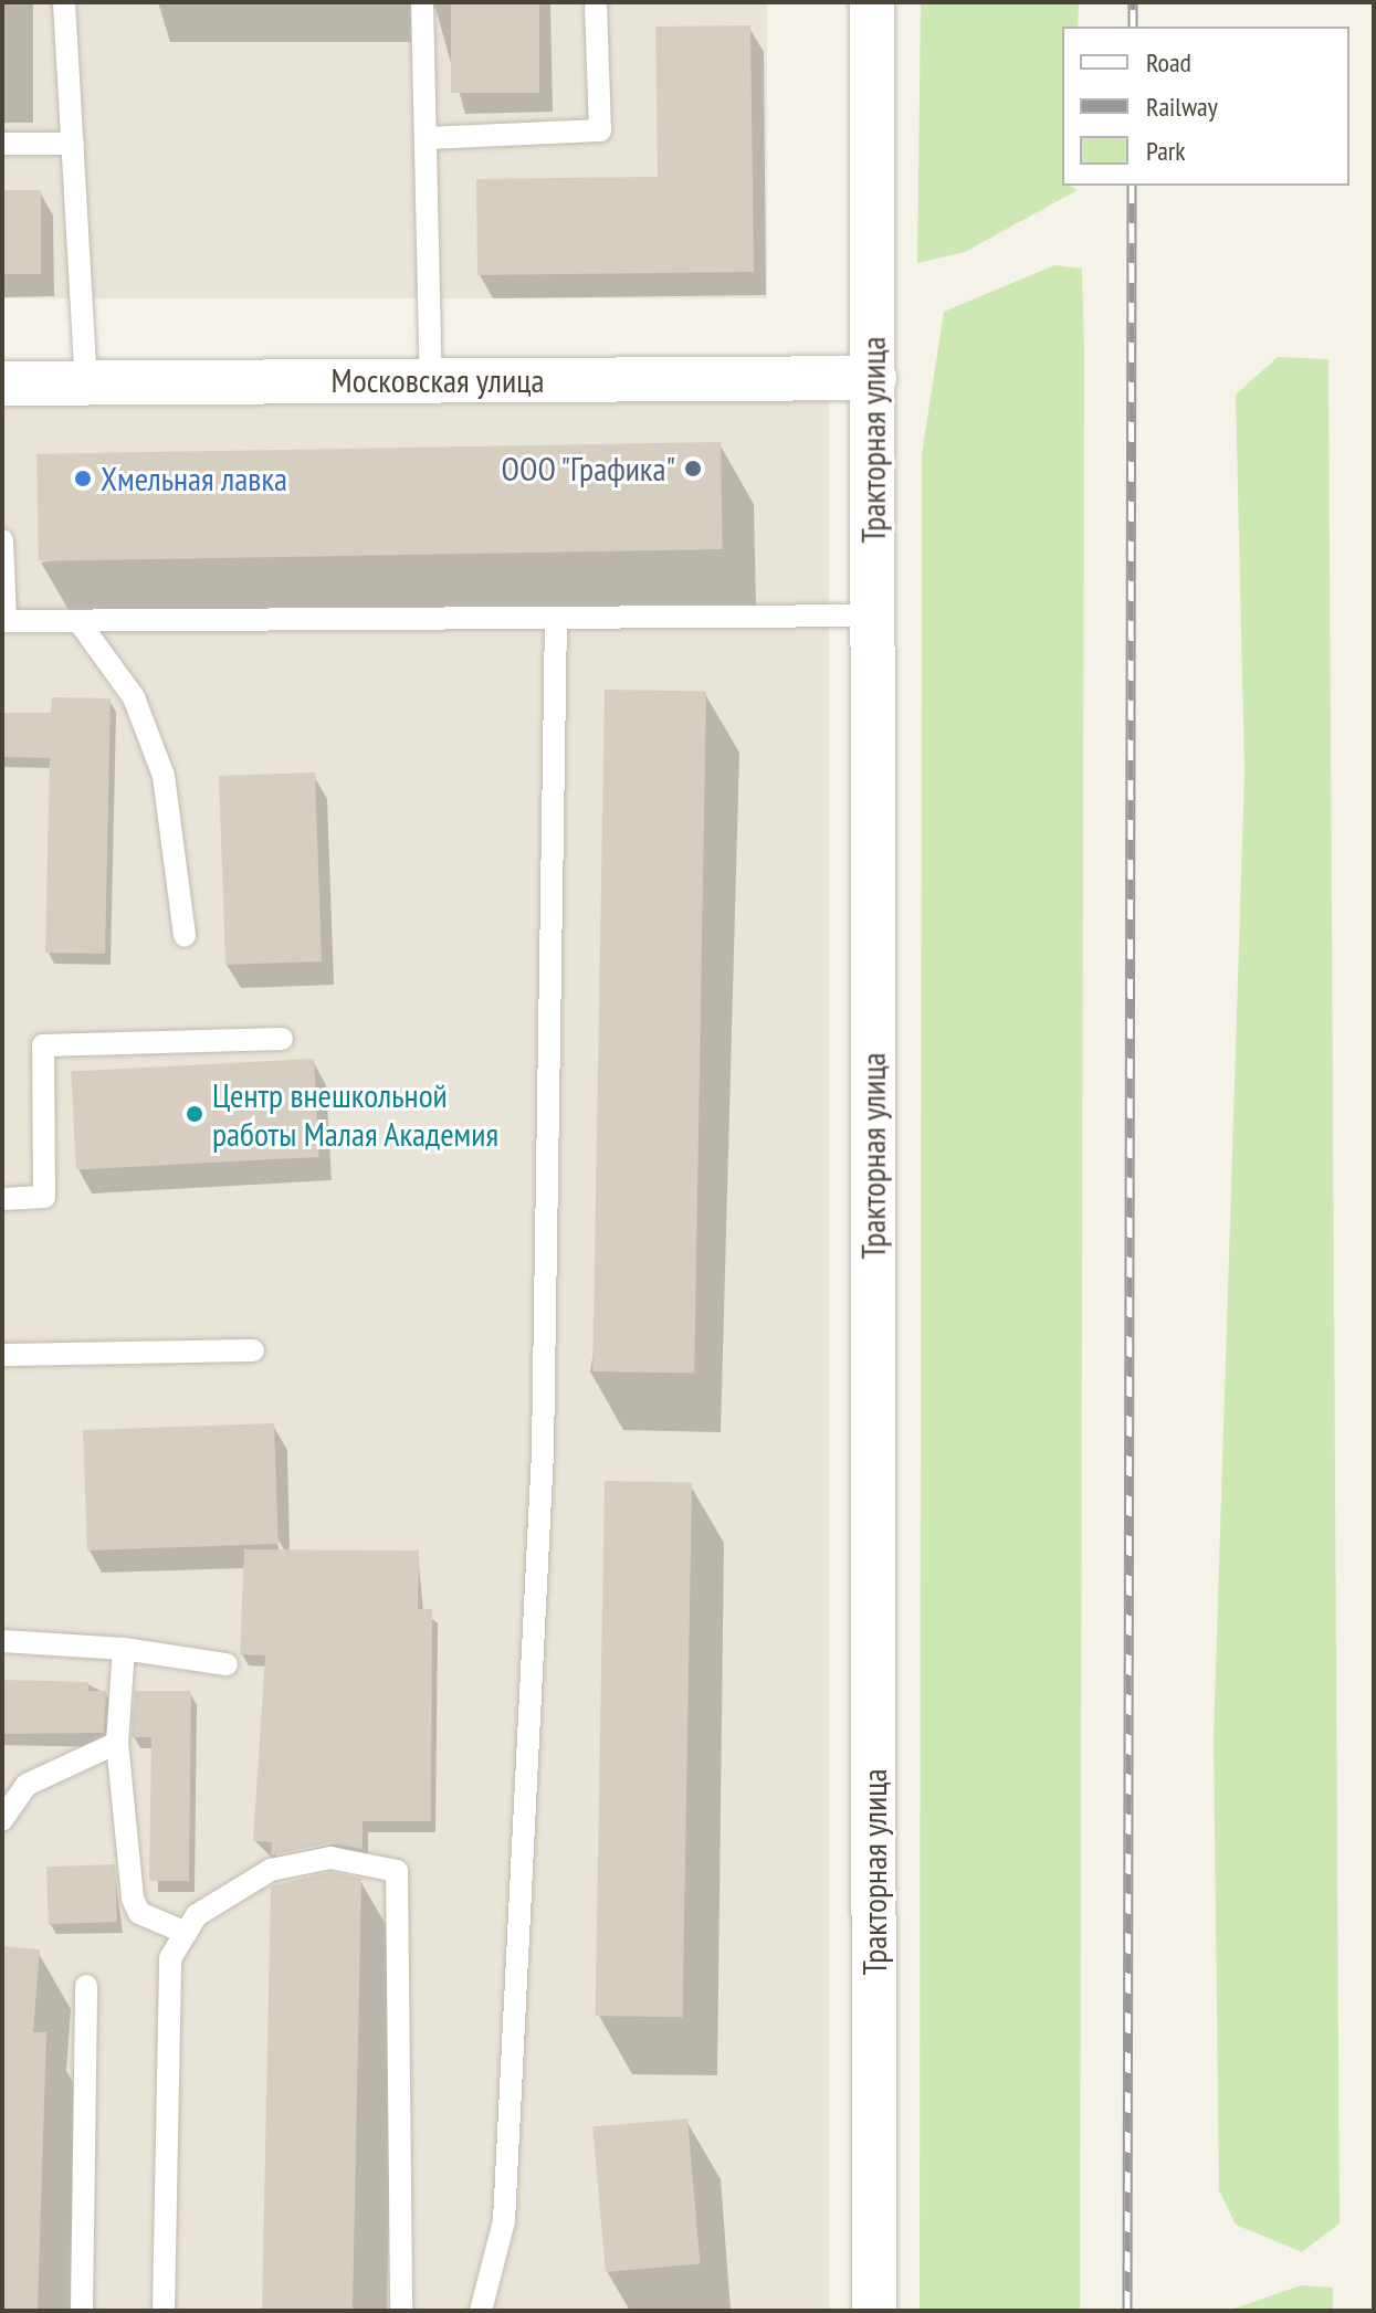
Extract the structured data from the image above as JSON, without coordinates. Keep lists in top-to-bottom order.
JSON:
{
  "streets": {
    "street": ["Московская улица", "Тракторная улица"]
  },
  "crossings": [
    ["Московская улица", "Тракторная улица"]
  ],
  "places": ["ООО \"Графика\"", "Хмельная лавка", "Центр внешкольной работы Малая Академия"],
  "legend": ["Road", "Railway", "Park"]
}
